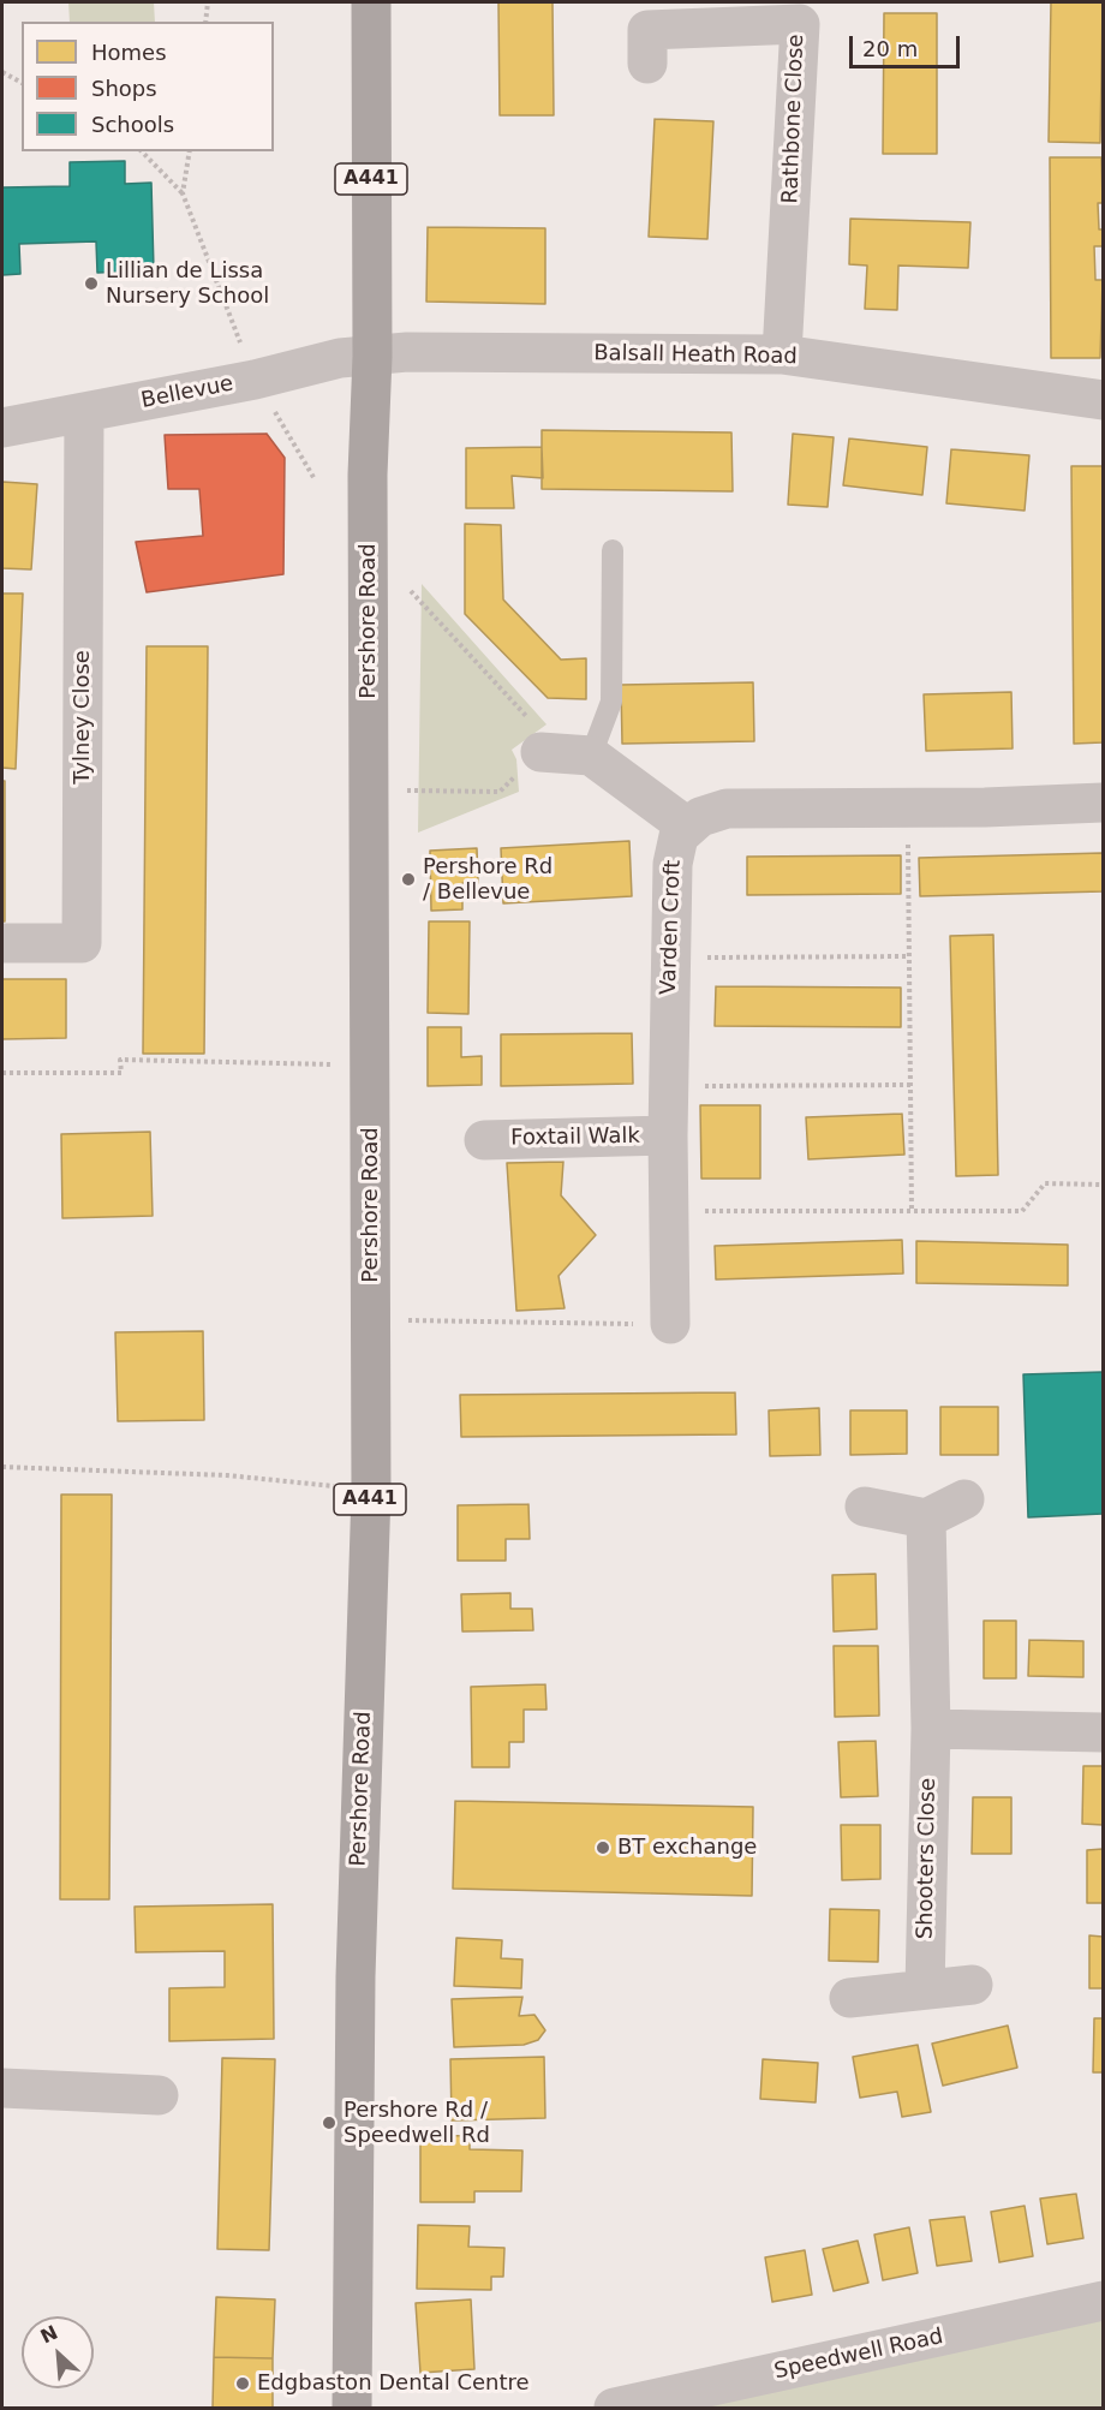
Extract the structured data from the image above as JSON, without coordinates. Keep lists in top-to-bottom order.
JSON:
{
  "streets": {
    "main road": ["A441", "Pershore Road"],
    "street": [
      "Rathbone Close",
      "Balsall Heath Road",
      "Bellevue",
      "Tylney Close",
      "Varden Croft",
      "Foxtail Walk",
      "Shooters Close",
      "Speedwell Road"
    ]
  },
  "crossings": [
    ["Rathbone Close", "Balsall Heath Road"],
    ["Balsall Heath Road", "Bellevue"],
    ["Balsall Heath Road", "Pershore Road"],
    ["Bellevue", "Pershore Road"],
    ["Bellevue", "Tylney Close"],
    ["Varden Croft", "Foxtail Walk"]
  ],
  "places": [
    "Lillian de Lissa Nursery School",
    "Pershore Rd / Bellevue",
    "BT exchange",
    "Pershore Rd / Speedwell Rd",
    "Edgbaston Dental Centre"
  ],
  "legend": ["Homes", "Shops", "Schools"],
  "scale_bar": "20 m",
  "north": "top left"
}
